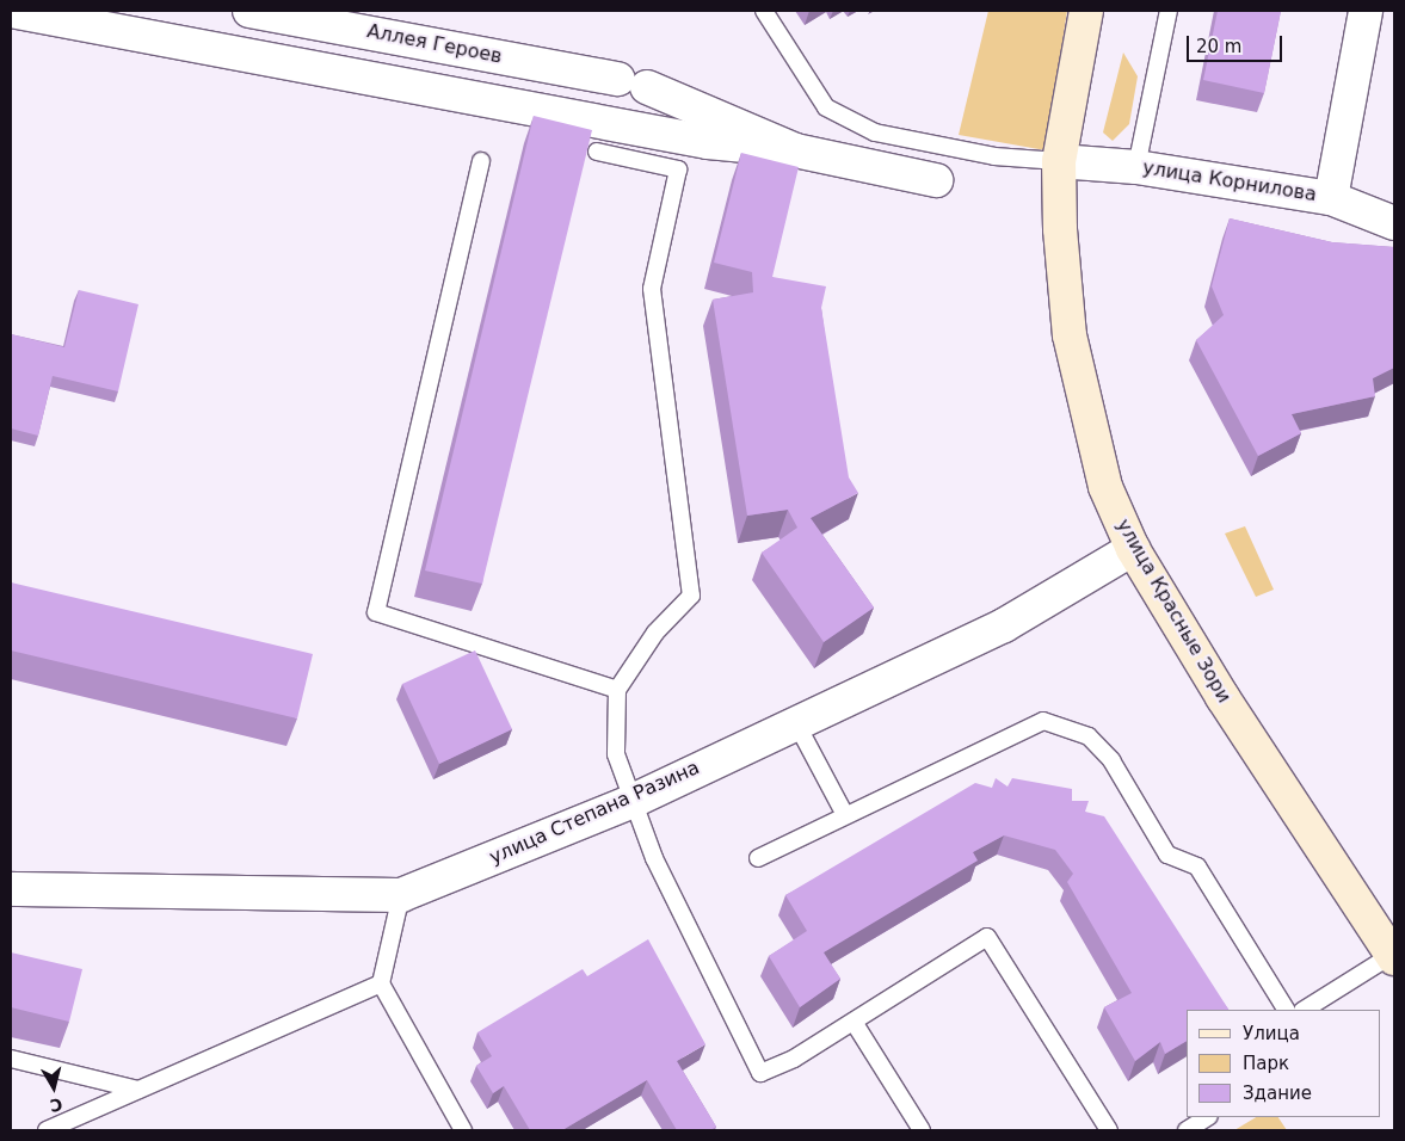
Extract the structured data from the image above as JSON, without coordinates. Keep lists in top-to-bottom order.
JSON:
{
  "streets": {
    "main road": ["улица Красные Зори"],
    "street": ["Аллея Героев", "улица Корнилова", "улица Степана Разина"]
  },
  "crossings": [
    ["улица Корнилова", "улица Красные Зори"],
    ["улица Красные Зори", "улица Степана Разина"]
  ],
  "legend": ["Улица", "Парк", "Здание"],
  "scale_bar": "20 m",
  "north": "bottom"
}
